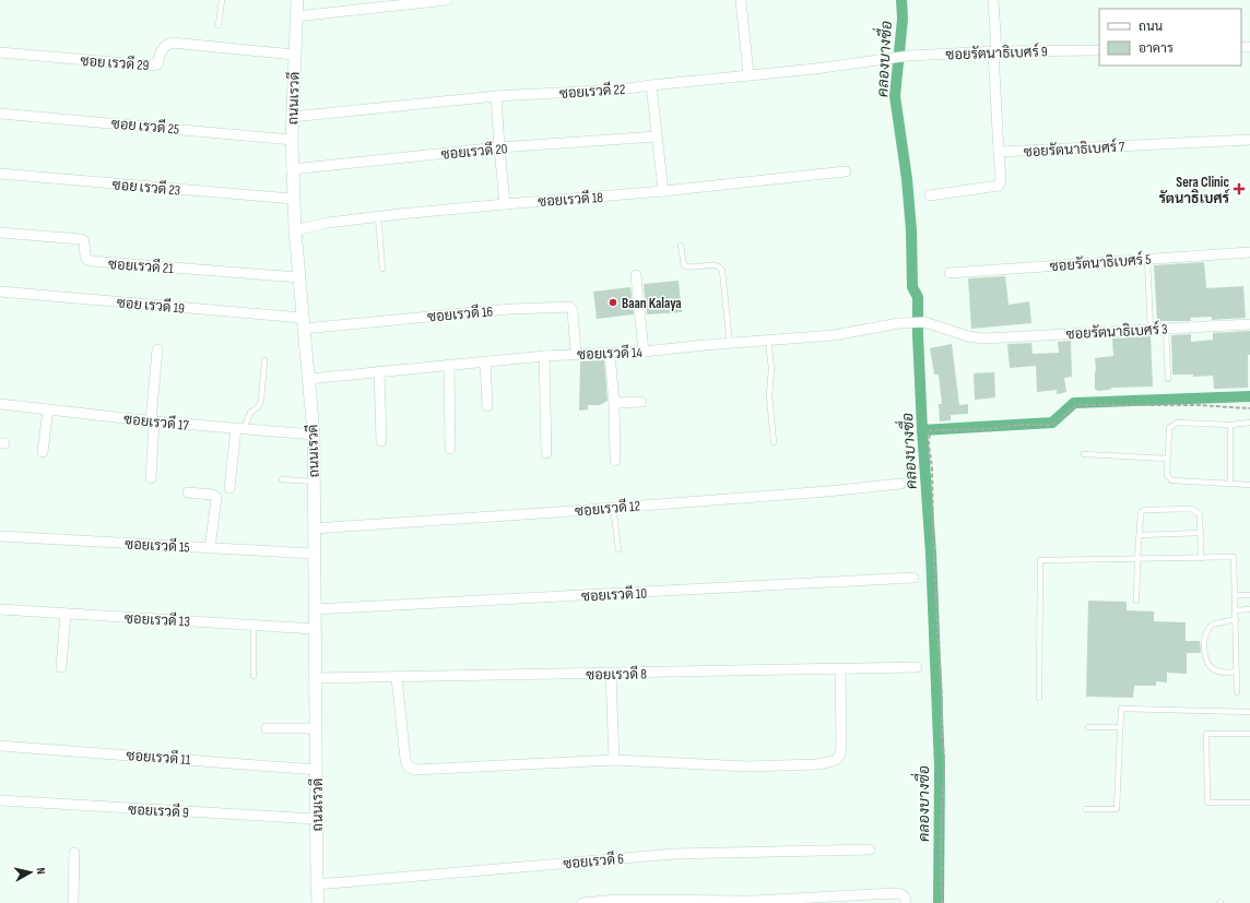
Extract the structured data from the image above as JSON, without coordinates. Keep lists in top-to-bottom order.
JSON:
{
  "streets": {
    "street": [
      "ซอยรัตนาธิเบศร์ 9",
      "ซอย เรวดี 29",
      "ซอยเรวดี 22",
      "ถนนเรวดี",
      "ซอย เรวดี 25",
      "ซอยรัตนาธิเบศร์ 7",
      "ซอยเรวดี 20",
      "ซอย เรวดี 23",
      "ซอยเรวดี 18",
      "ซอยรัตนาธิเบศร์ 5",
      "ซอยเรวดี 21",
      "ซอย เรวดี 19",
      "ซอยเรวดี 16",
      "ซอยรัตนาธิเบศร์ 3",
      "ซอยเรวดี 14",
      "ซอยเรวดี 17",
      "ซอยเรวดี 12",
      "ซอยเรวดี 15",
      "ซอยเรวดี 10",
      "ซอยเรวดี 13",
      "ซอยเรวดี 8",
      "ซอยเรวดี 11",
      "ซอยเรวดี 9",
      "ซอยเรวดี 6"
    ]
  },
  "crossings": [
    ["ซอยรัตนาธิเบศร์ 9", "ซอยเรวดี 22"],
    ["ซอย เรวดี 29", "ถนนเรวดี"],
    ["ซอยเรวดี 22", "ถนนเรวดี"],
    ["ถนนเรวดี", "ซอย เรวดี 25"],
    ["ถนนเรวดี", "ซอยเรวดี 20"],
    ["ถนนเรวดี", "ซอย เรวดี 23"],
    ["ถนนเรวดี", "ซอยเรวดี 18"],
    ["ถนนเรวดี", "ซอยเรวดี 21"],
    ["ถนนเรวดี", "ซอย เรวดี 19"],
    ["ถนนเรวดี", "ซอยเรวดี 16"],
    ["ถนนเรวดี", "ซอยเรวดี 14"],
    ["ถนนเรวดี", "ซอยเรวดี 17"],
    ["ถนนเรวดี", "ซอยเรวดี 12"],
    ["ถนนเรวดี", "ซอยเรวดี 15"],
    ["ถนนเรวดี", "ซอยเรวดี 10"],
    ["ถนนเรวดี", "ซอยเรวดี 13"],
    ["ถนนเรวดี", "ซอยเรวดี 8"],
    ["ถนนเรวดี", "ซอยเรวดี 11"],
    ["ถนนเรวดี", "ซอยเรวดี 9"],
    ["ถนนเรวดี", "ซอยเรวดี 6"],
    ["ซอย เรวดี 19", "ซอยเรวดี 16"],
    ["ซอยเรวดี 16", "ซอยเรวดี 14"],
    ["ซอยรัตนาธิเบศร์ 3", "ซอยเรวดี 14"]
  ],
  "water": ["คลองบางซื่อ"],
  "places": {
    "health": ["Sera Clinic รัตนาธิเบศร์"],
    "other": ["Baan Kalaya"]
  },
  "legend": ["ถนน", "อาคาร"],
  "north": "right"
}
